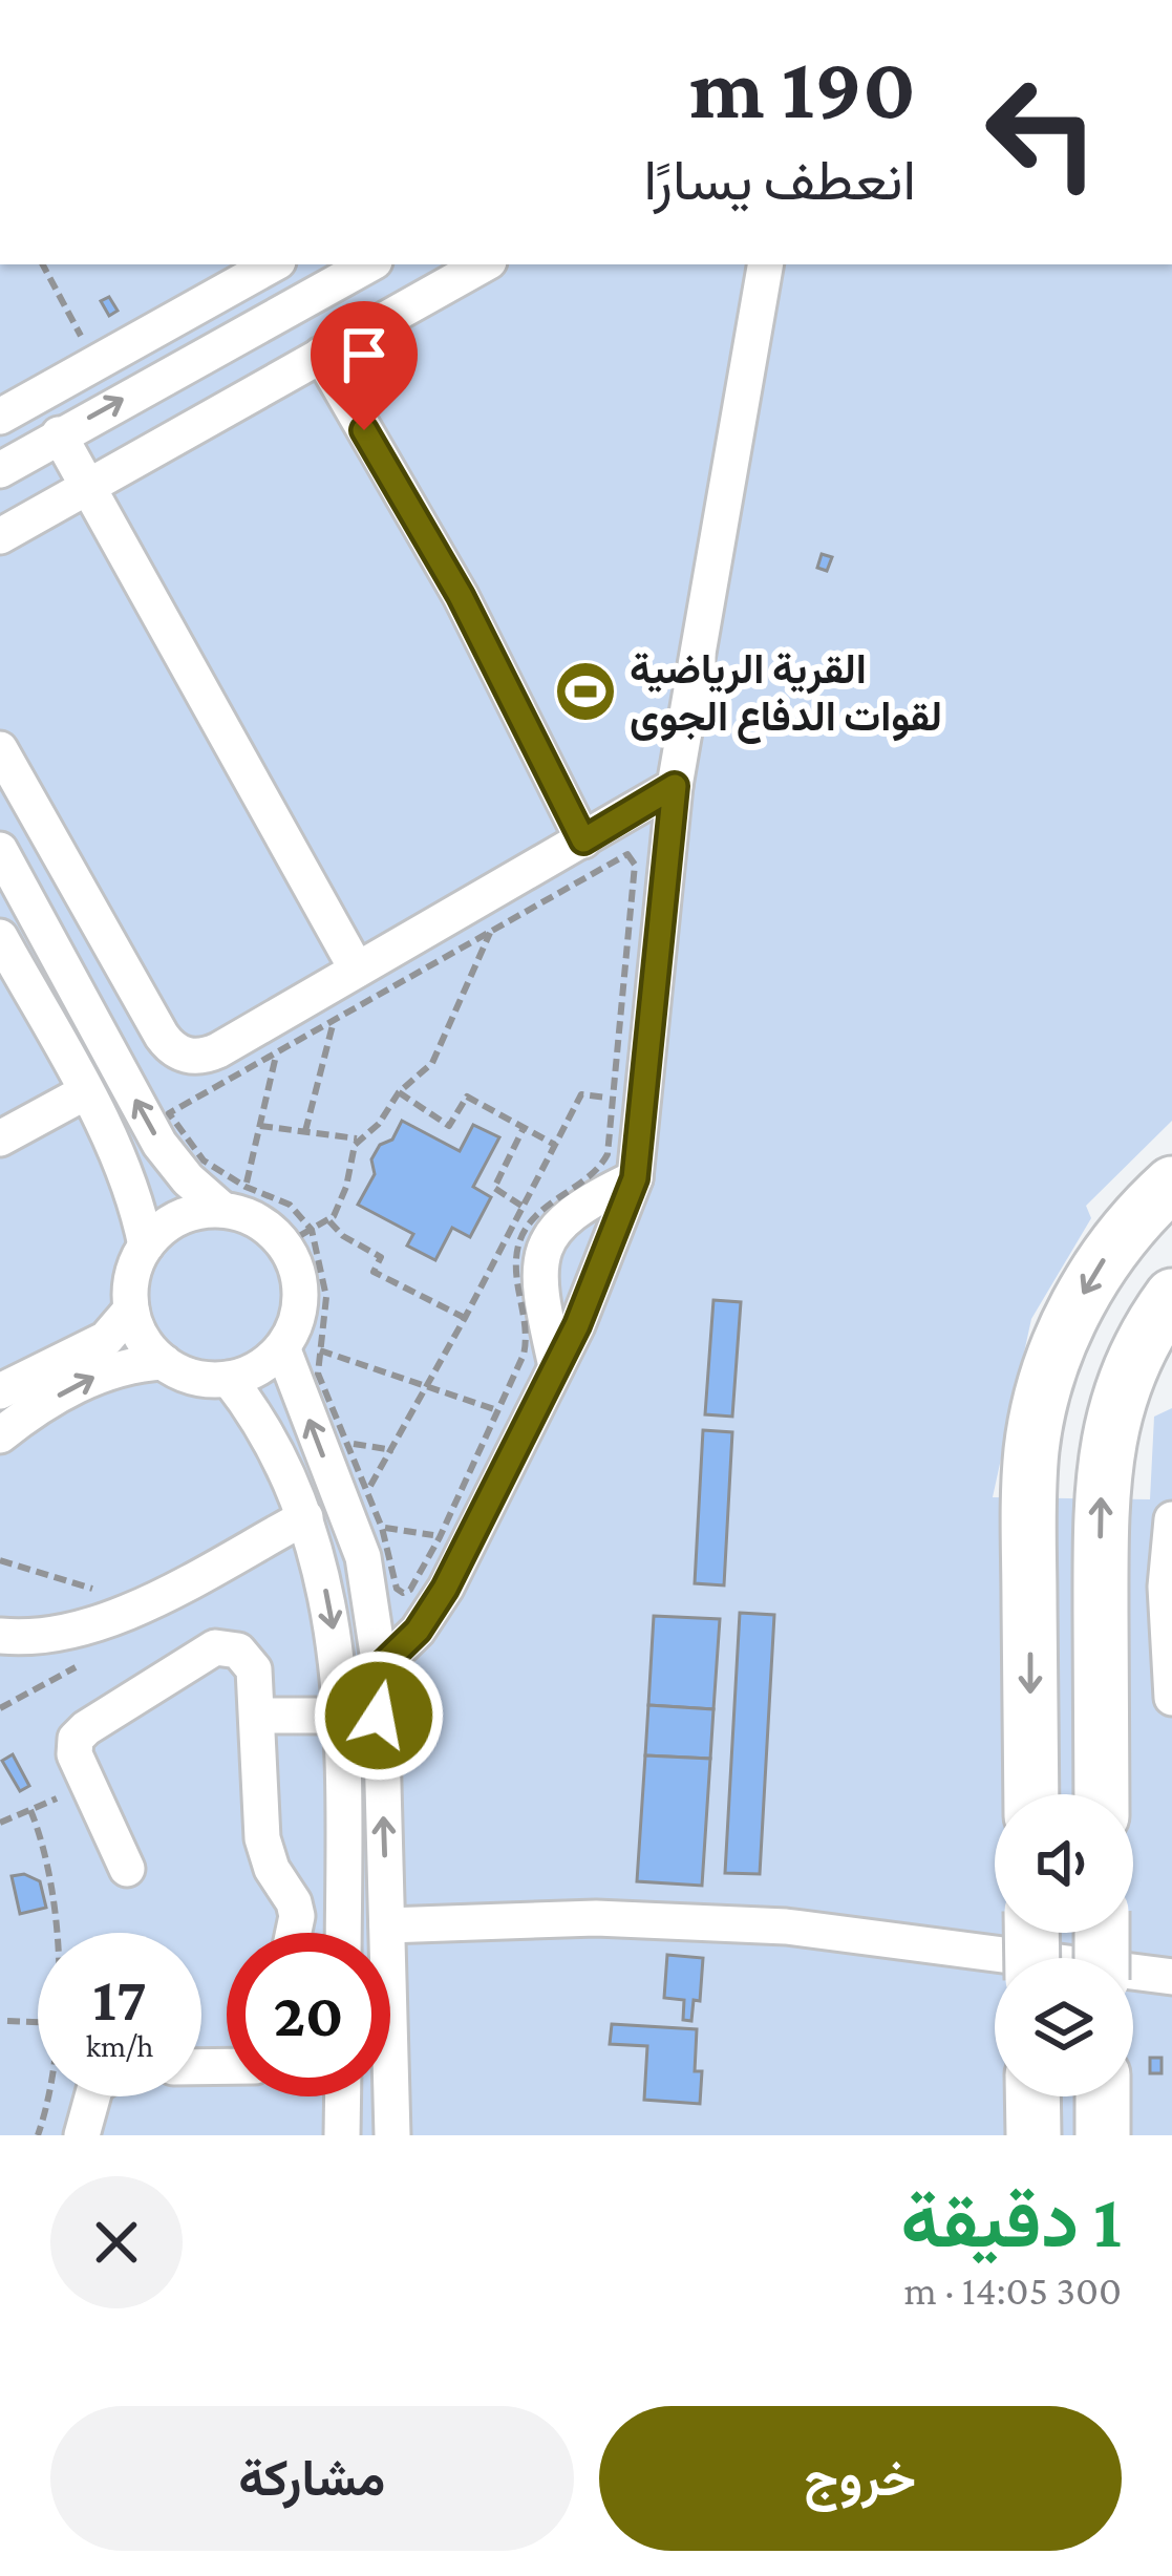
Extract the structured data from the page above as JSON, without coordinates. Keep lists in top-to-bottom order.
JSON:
{
  "places": {
    "sports": ["القرية الرياضية لقوات الدفاع الجوى"]
  },
  "page": {
    "turn": ["190 m", "انعطف يسارًا"],
    "speed": "17 km/h",
    "limit": "20",
    "heading": ["1 دقيقة", "300 m · 14:05"],
    "buttons": ["خروج", "مشاركة"]
  }
}
